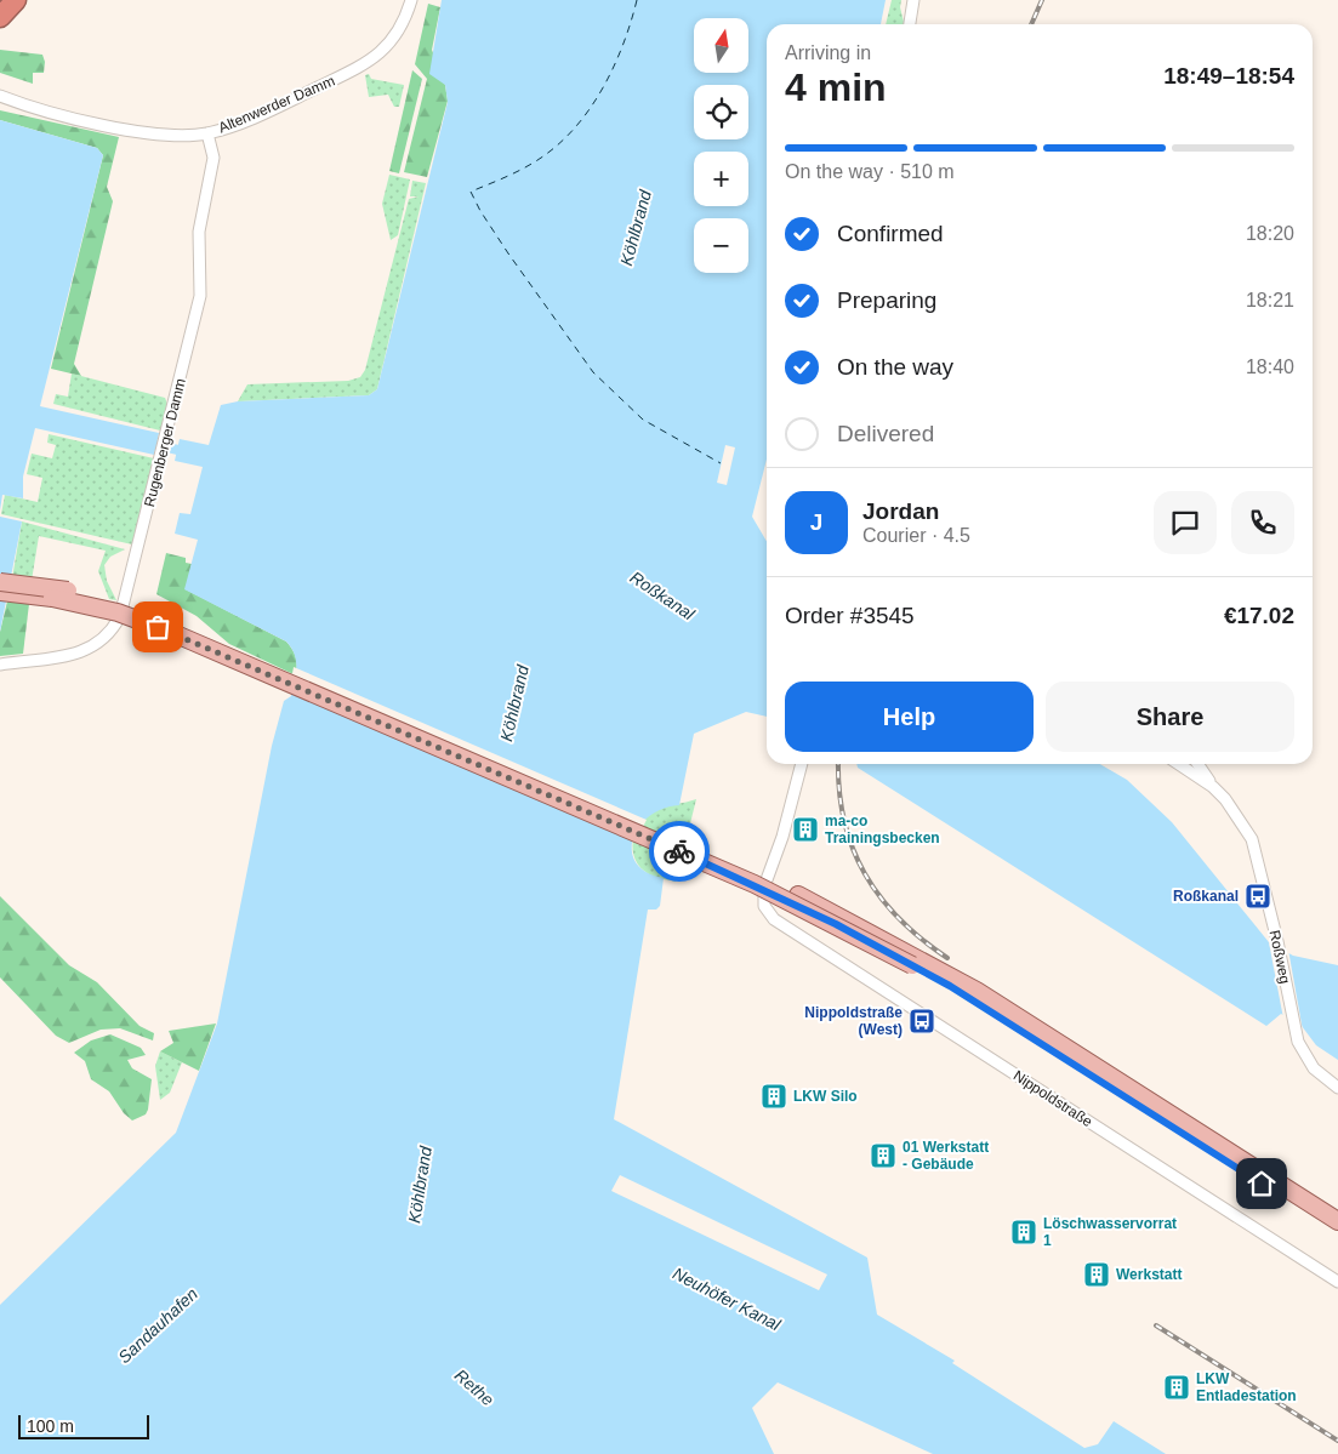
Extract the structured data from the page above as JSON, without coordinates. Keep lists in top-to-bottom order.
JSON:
{
  "streets": {
    "street": [
      "Altenwerder Damm",
      "Rugenberger Damm",
      "Roßweg",
      "Nippoldstraße"
    ]
  },
  "crossings": [
    ["Altenwerder Damm", "Rugenberger Damm"]
  ],
  "water": [
    "Köhlbrand",
    "Roßkanal",
    "Neuhöfer Kanal",
    "Sandauhafen",
    "Rethe"
  ],
  "places": {
    "building": [
      "ma-co Trainingsbecken",
      "LKW Silo",
      "01 Werkstatt - Gebäude",
      "Löschwasservorrat 1",
      "Werkstatt",
      "LKW Entladestation"
    ],
    "bus stop": ["Roßkanal", "Nippoldstraße (West)"]
  },
  "scale_bar": "100 m",
  "north": "top",
  "page": {
    "map_buttons": ["+", "−"],
    "heading": ["4 min", "Arriving in", "18:49–18:54"],
    "panel": [
      "Jordan",
      "Courier · 4.5",
      "Order #3545",
      "€17.02"
    ],
    "bar": "On the way · 510 m",
    "list": [
      ["Confirmed", "18:20"],
      ["Preparing", "18:21"],
      ["On the way", "18:40"],
      "Delivered"
    ],
    "round": "J",
    "buttons": ["Help", "Share"],
    "scale": "100 m"
  }
}
